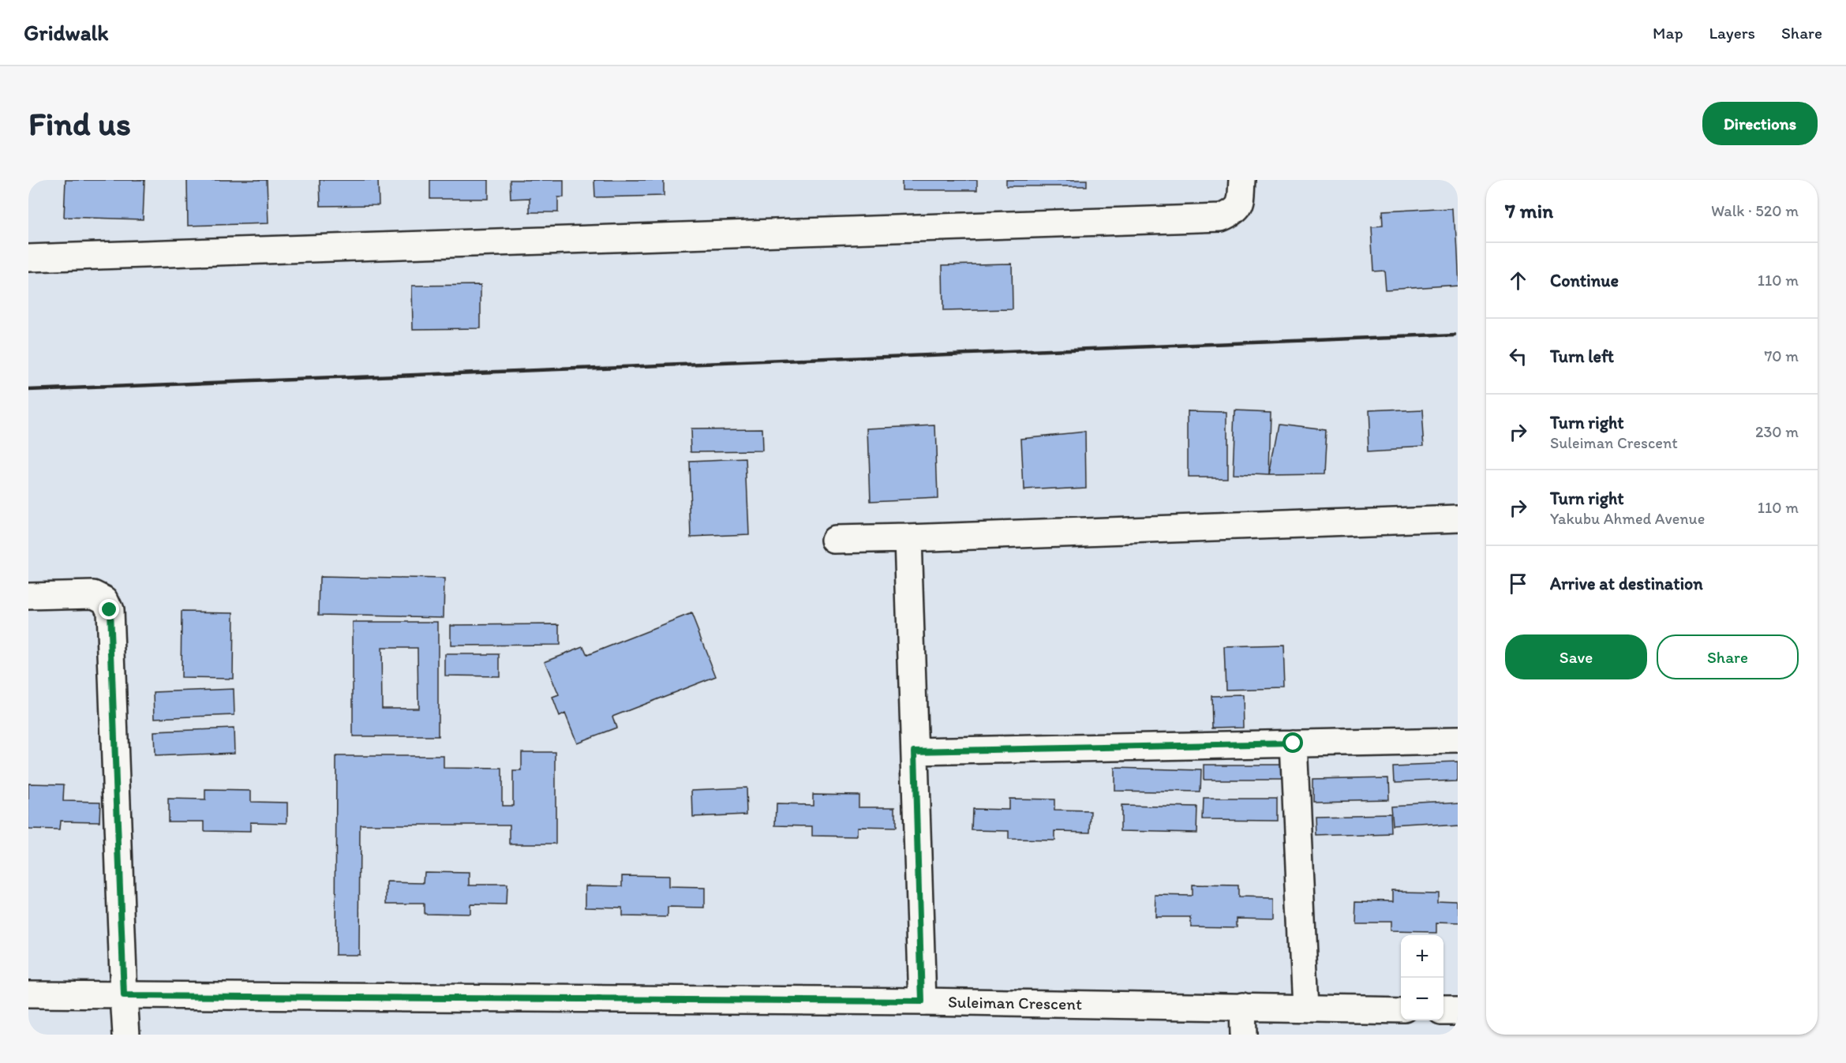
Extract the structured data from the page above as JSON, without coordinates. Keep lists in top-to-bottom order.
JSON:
{
  "streets": {
    "street": ["Suleiman Crescent"]
  },
  "page": {
    "header": "Gridwalk",
    "nav": ["Map", "Layers", "Share"],
    "buttons": [
      "Directions",
      ["Save", "Share"]
    ],
    "title": "Find us",
    "heading": ["7 min", "Walk · 520 m"],
    "list": [
      ["Continue", "110 m"],
      ["Turn left", "70 m"],
      ["Turn right", "Suleiman Crescent", "230 m"],
      ["Turn right", "Yakubu Ahmed Avenue", "110 m"],
      "Arrive at destination"
    ],
    "map_buttons": ["+", "−"]
  }
}
